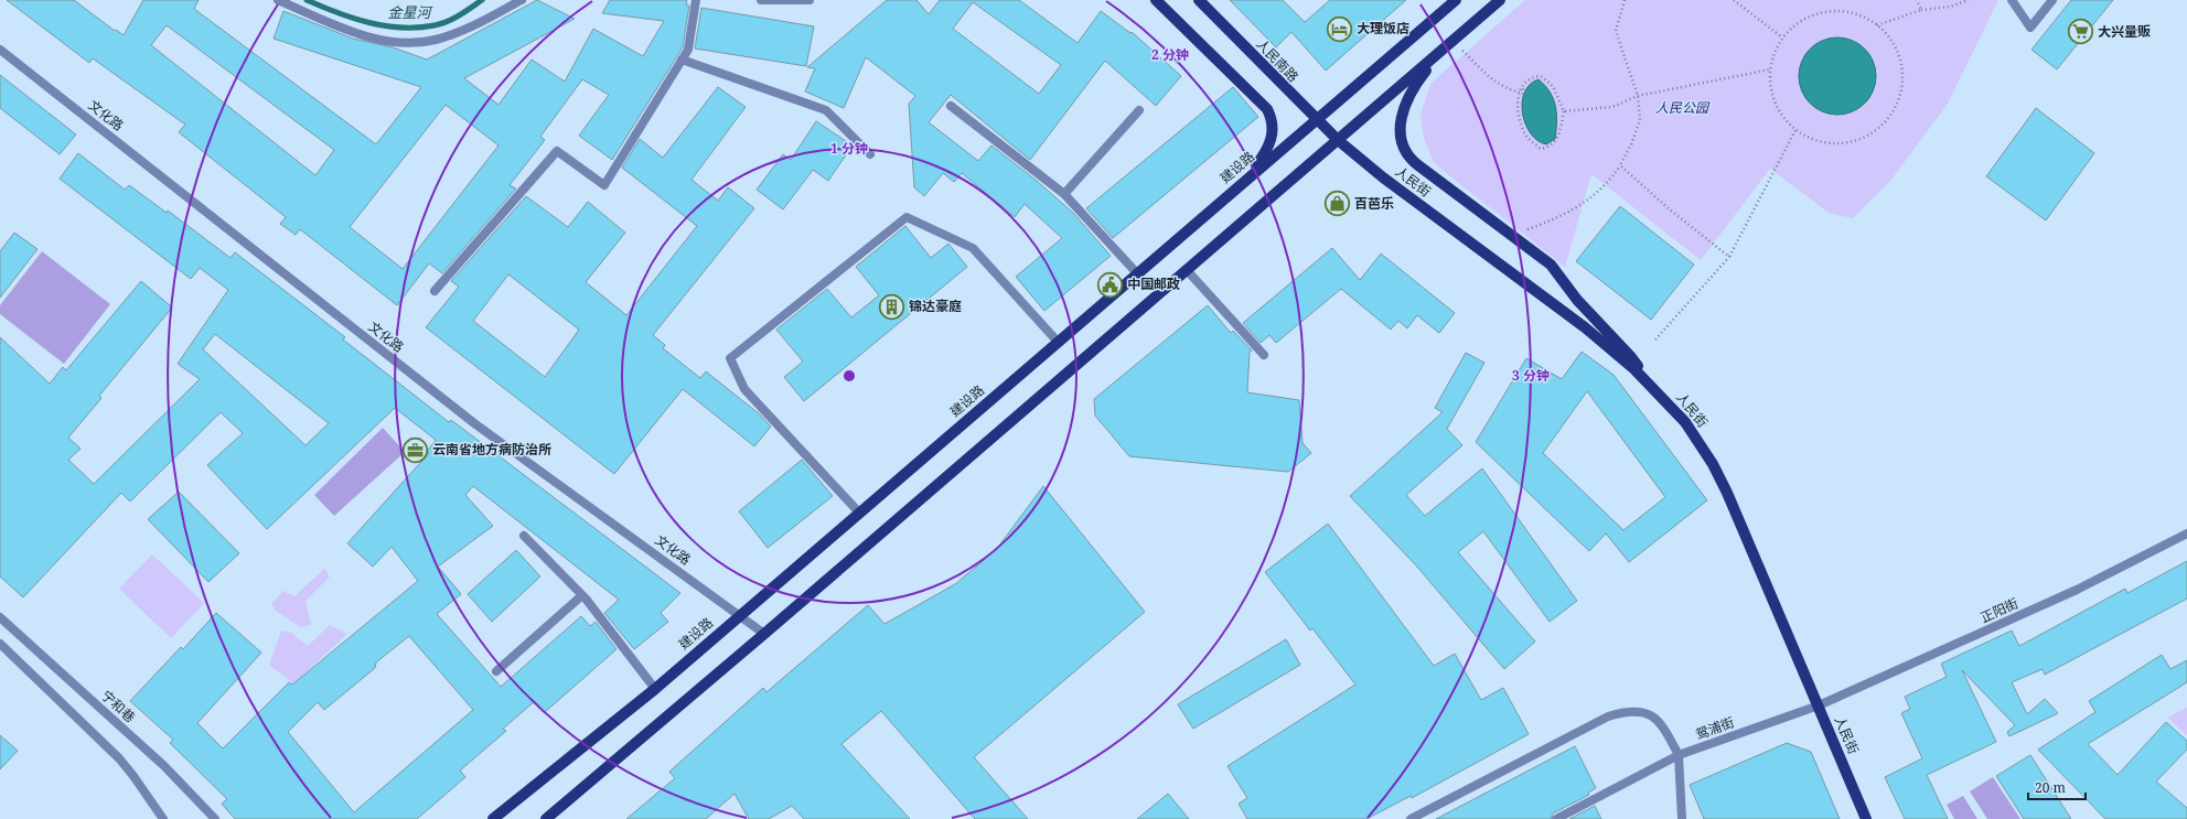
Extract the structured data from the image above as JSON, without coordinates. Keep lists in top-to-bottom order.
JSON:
{
  "streets": {
    "main road": ["人民南路", "建设路", "人民街"],
    "street": [
      "文化路",
      "正阳街",
      "宁和巷",
      "鸳浦街"
    ]
  },
  "crossings": [
    ["人民南路", "建设路"],
    ["人民南路", "人民街"],
    ["文化路", "建设路"],
    ["人民街", "正阳街"],
    ["人民街", "鸳浦街"],
    ["正阳街", "鸳浦街"]
  ],
  "water": ["金星河"],
  "parks": ["人民公园"],
  "places": {
    "hotel": ["大理饭店"],
    "supermarket": ["大兴量贩"],
    "shop": ["百芭乐"],
    "public building": ["中国邮政"],
    "building": ["锦达豪庭"],
    "office": ["云南省地方病防治所"]
  },
  "scale_bar": "20 m",
  "rings": ["2 分钟", "1 分钟", "3 分钟"]
}
